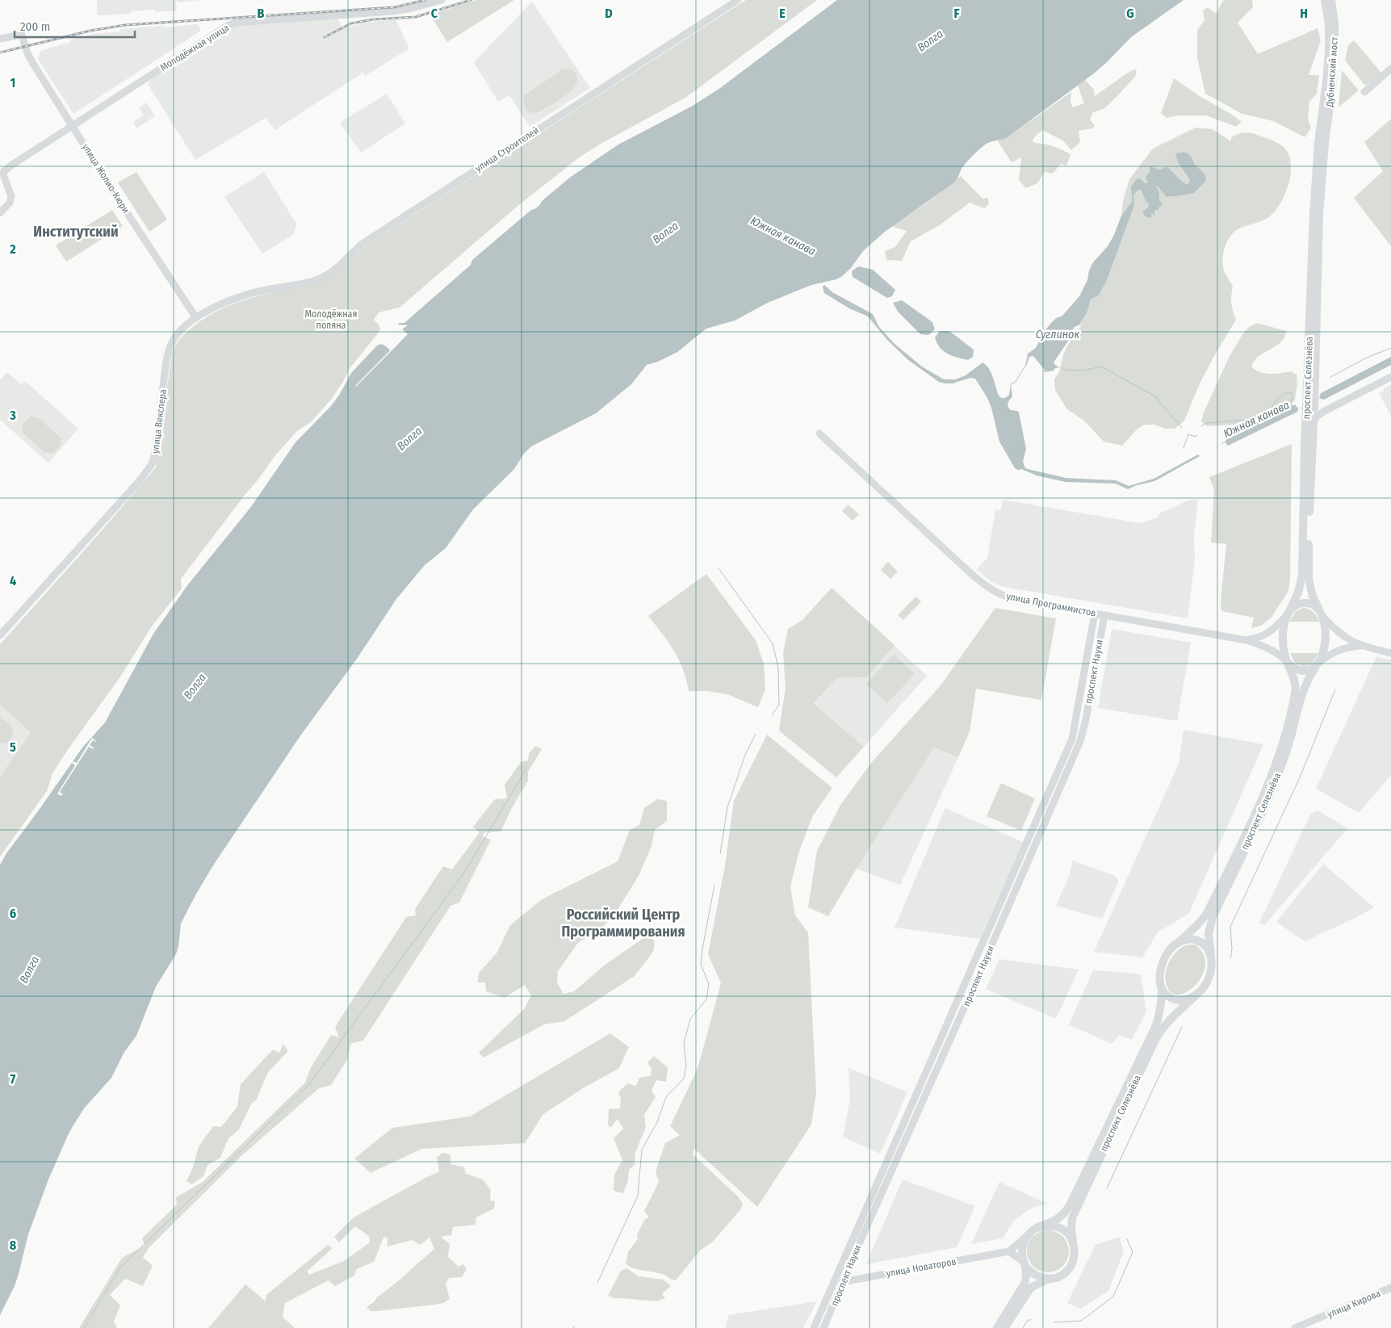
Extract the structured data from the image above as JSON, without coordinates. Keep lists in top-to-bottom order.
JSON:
{
  "streets": {
    "main road": ["Дубненский мост", "проспект Селезнёва"],
    "street": [
      "Молодёжная улица",
      "улица Строителей",
      "улица Жолио-Кюри",
      "улица Векслера",
      "улица Программистов",
      "проспект Науки",
      "улица Новаторов",
      "улица Кирова"
    ]
  },
  "crossings": [
    ["Молодёжная улица", "улица Жолио-Кюри"],
    ["Дубненский мост", "проспект Селезнёва"],
    ["улица Строителей", "улица Векслера"],
    ["улица Жолио-Кюри", "улица Векслера"],
    ["проспект Селезнёва", "улица Программистов"],
    ["улица Программистов", "проспект Науки"],
    ["проспект Науки", "улица Новаторов"]
  ],
  "districts": ["Институтский", "Российский Центр Программирования"],
  "water": ["Волга", "Южная канава", "Суглинок"],
  "parks": ["Молодёжная поляна"],
  "scale_bar": "200 m",
  "grid": {
    "columns": [
      "B",
      "C",
      "D",
      "E",
      "F",
      "G",
      "H"
    ],
    "rows": [
      "1",
      "2",
      "3",
      "4",
      "5",
      "6",
      "7",
      "8"
    ]
  }
}
